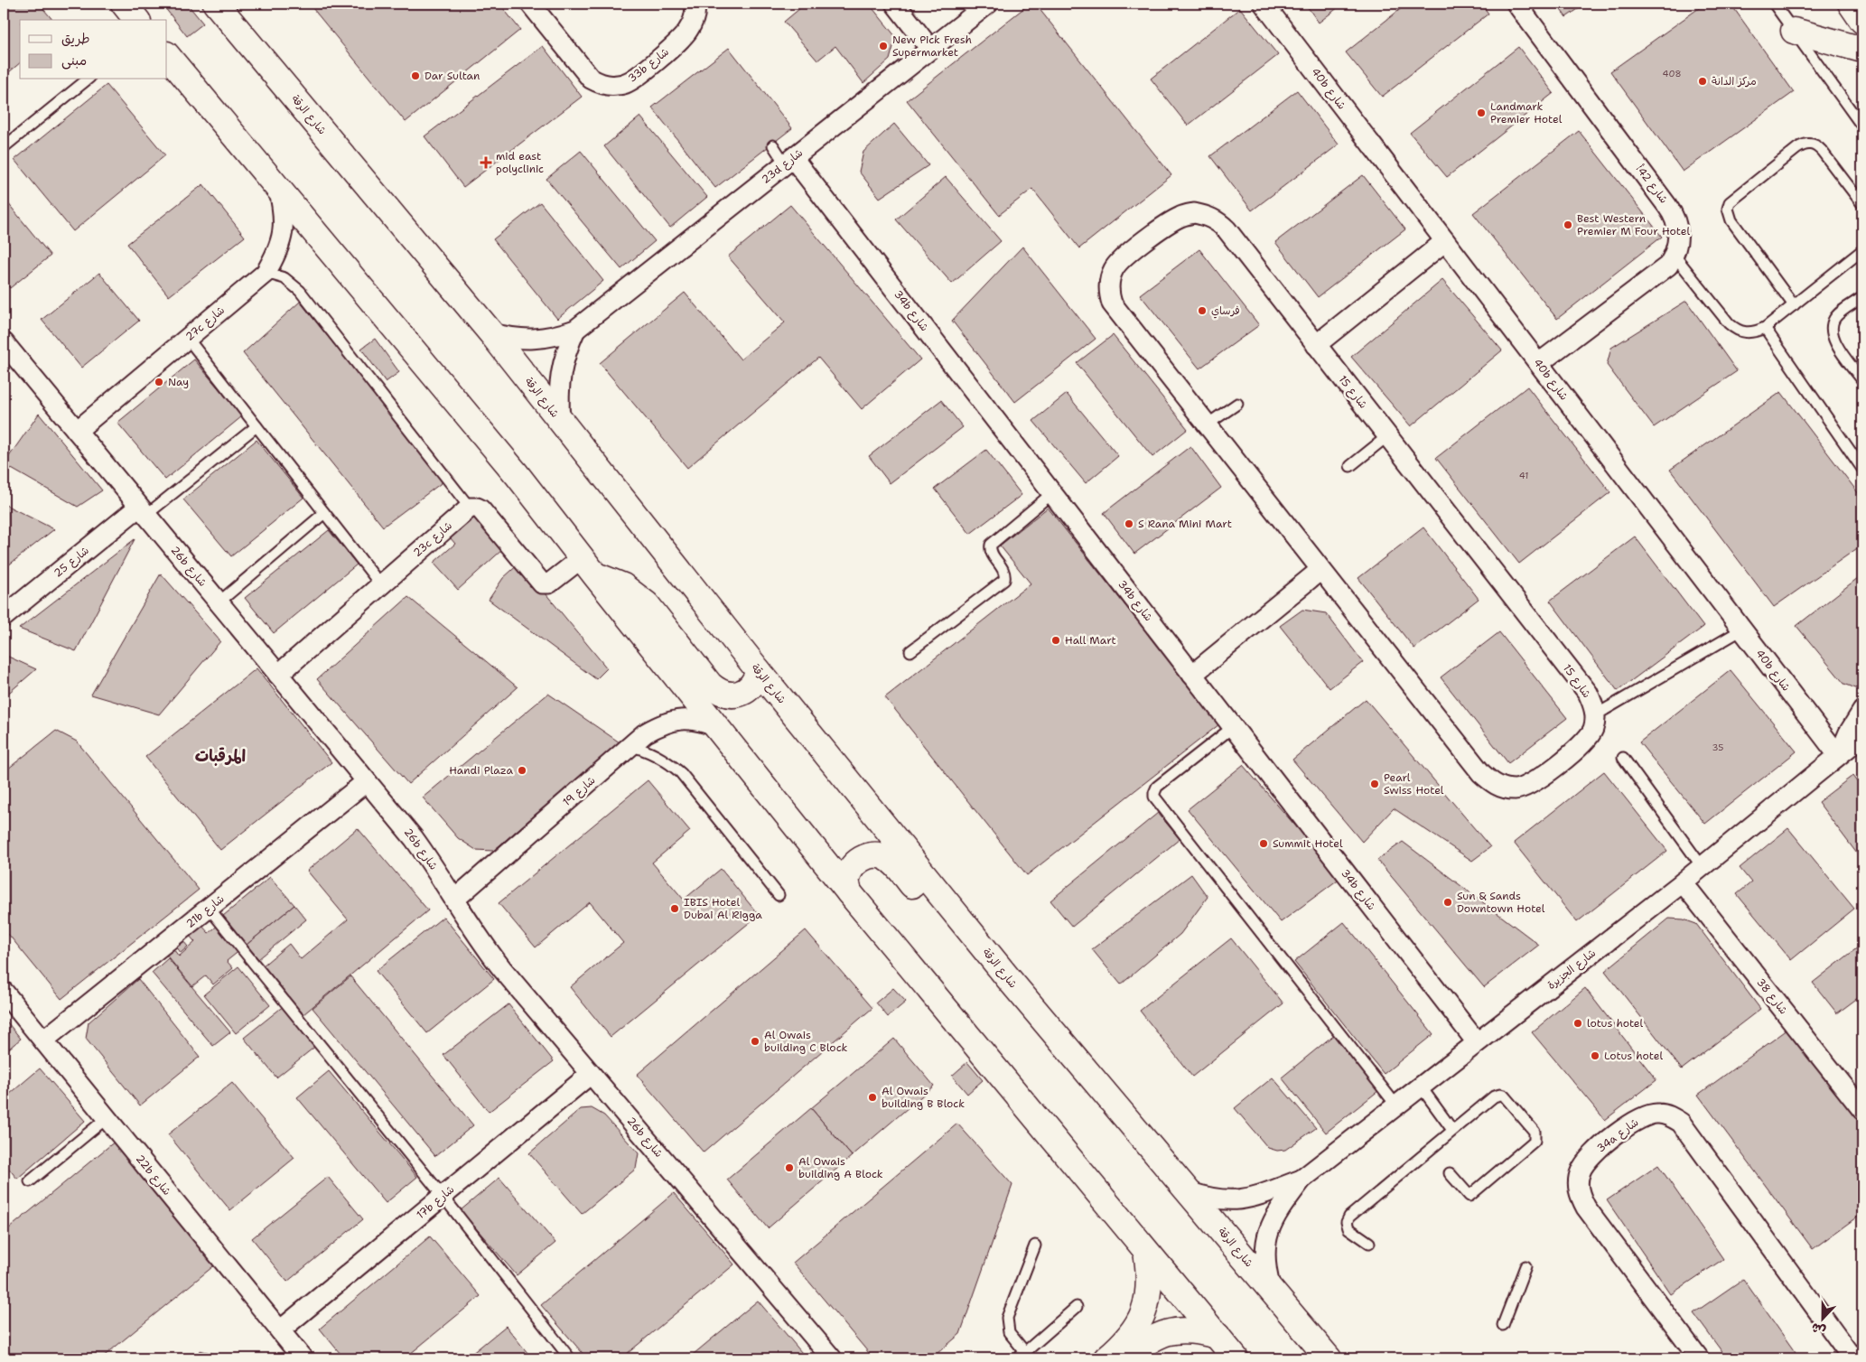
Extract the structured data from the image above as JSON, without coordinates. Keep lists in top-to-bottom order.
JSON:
{
  "streets": {
    "street": [
      "33b شارع",
      "40b شارع",
      "شارع الرقة",
      "23d شارع",
      "شارع 42أ",
      "34b شارع",
      "27c شارع",
      "شارع 15",
      "23c شارع",
      "شارع 25",
      "26b شارع",
      "شارع 19",
      "21b شارع",
      "شارع الجزيرة",
      "شارع 38",
      "34a شارع",
      "22b شارع",
      "17b شارع"
    ]
  },
  "crossings": [
    ["40b شارع", "شارع الجزيرة"],
    ["شارع الرقة", "23d شارع"],
    ["شارع الرقة", "شارع الجزيرة"],
    ["23d شارع", "34b شارع"],
    ["34b شارع", "شارع الجزيرة"],
    ["27c شارع", "26b شارع"],
    ["23c شارع", "26b شارع"],
    ["شارع 25", "26b شارع"],
    ["26b شارع", "شارع 19"],
    ["26b شارع", "21b شارع"],
    ["26b شارع", "17b شارع"],
    ["21b شارع", "22b شارع"],
    ["شارع الجزيرة", "شارع 38"],
    ["22b شارع", "17b شارع"]
  ],
  "districts": ["المرقبات"],
  "places": {
    "other": [
      "New Pick Fresh Supermarket",
      "Dar Sultan",
      "مركز الدانة",
      "Landmark Premier Hotel",
      "Best Western Premier M Four Hotel",
      "فرساي",
      "Nay",
      "S Rana Mini Mart",
      "Hall Mart",
      "Handi Plaza",
      "Pearl Swiss Hotel",
      "Summit Hotel",
      "Sun & Sands Downtown Hotel",
      "IBIS Hotel Dubai Al Rigga",
      "lotus hotel",
      "Al Owais building C Block",
      "Lotus hotel",
      "Al Owais building B Block",
      "Al Owais building A Block"
    ],
    "health": ["mid east polyclinic"]
  },
  "house_numbers": ["408", "41", "35"],
  "legend": ["طريق", "مبنى"],
  "north": "bottom"
}
